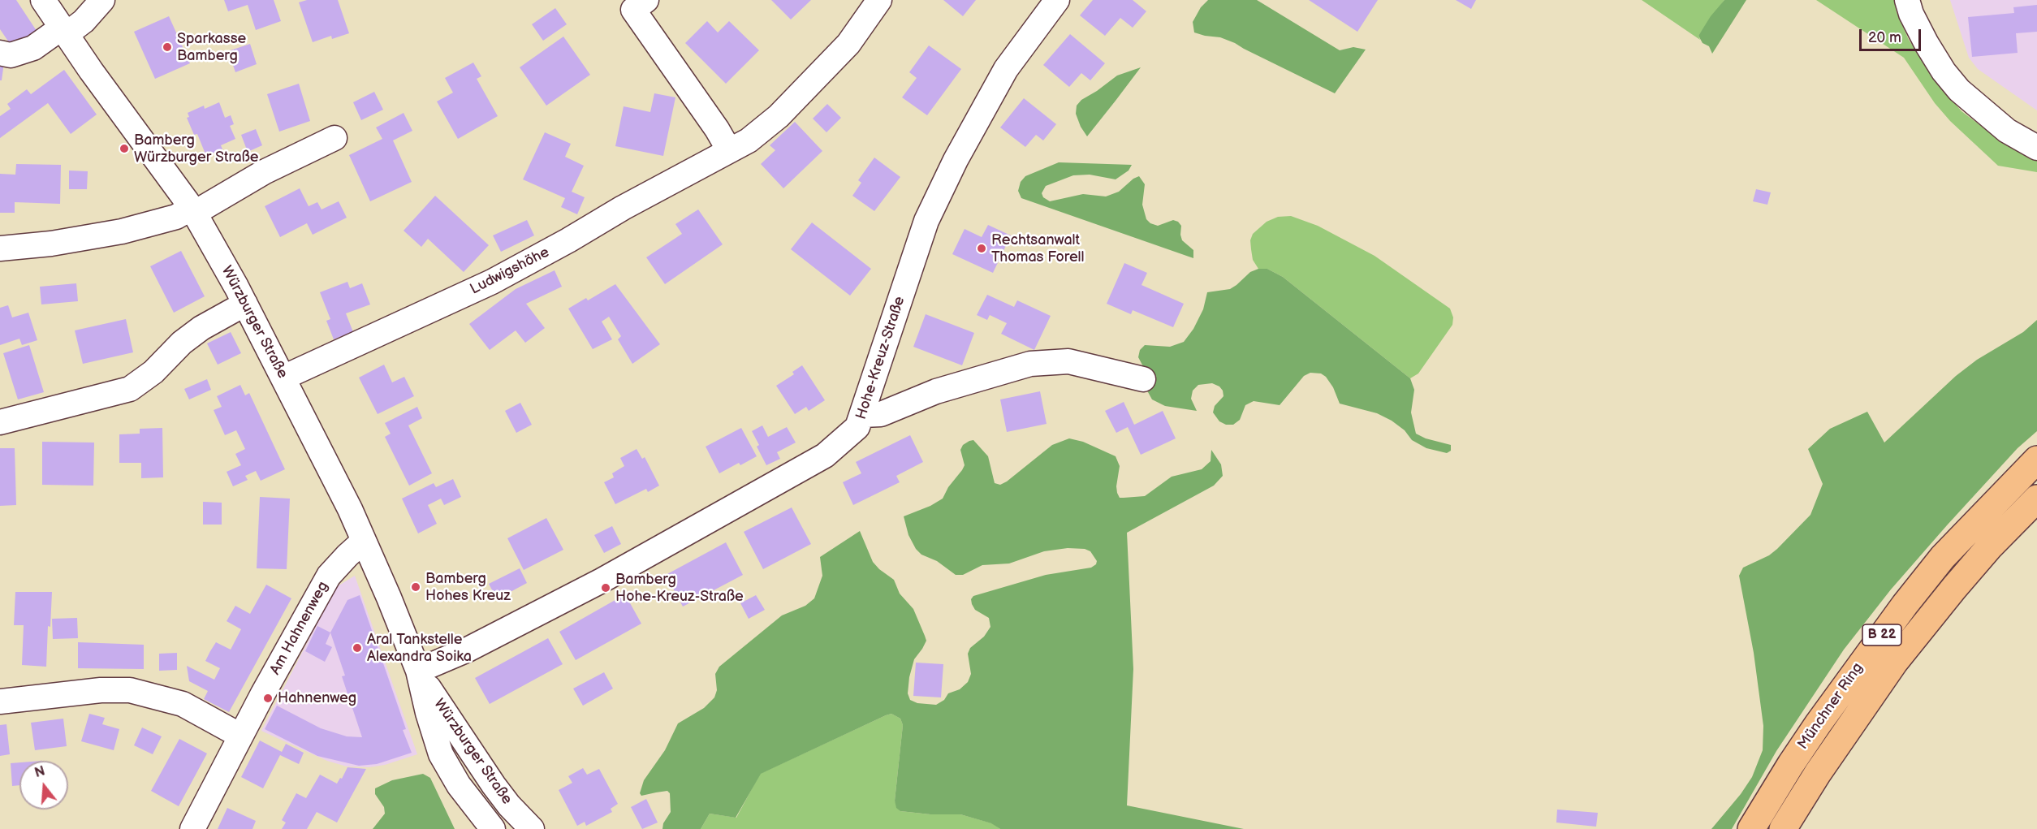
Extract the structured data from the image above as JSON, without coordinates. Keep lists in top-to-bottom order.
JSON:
{
  "streets": {
    "main road": ["B 22", "Münchner Ring"],
    "street": [
      "Ludwigshöhe",
      "Würzburger Straße",
      "Hohe-Kreuz-Straße",
      "Am Hahnenweg"
    ]
  },
  "crossings": [
    ["Ludwigshöhe", "Würzburger Straße"],
    ["Würzburger Straße", "Hohe-Kreuz-Straße"],
    ["Würzburger Straße", "Am Hahnenweg"]
  ],
  "places": [
    "Sparkasse Bamberg",
    "Bamberg Würzburger Straße",
    "Rechtsanwalt Thomas Forell",
    "Bamberg Hohes Kreuz",
    "Bamberg Hohe-Kreuz-Straße",
    "Aral Tankstelle Alexandra Soika",
    "Hahnenweg"
  ],
  "scale_bar": "20 m",
  "north": "top"
}
